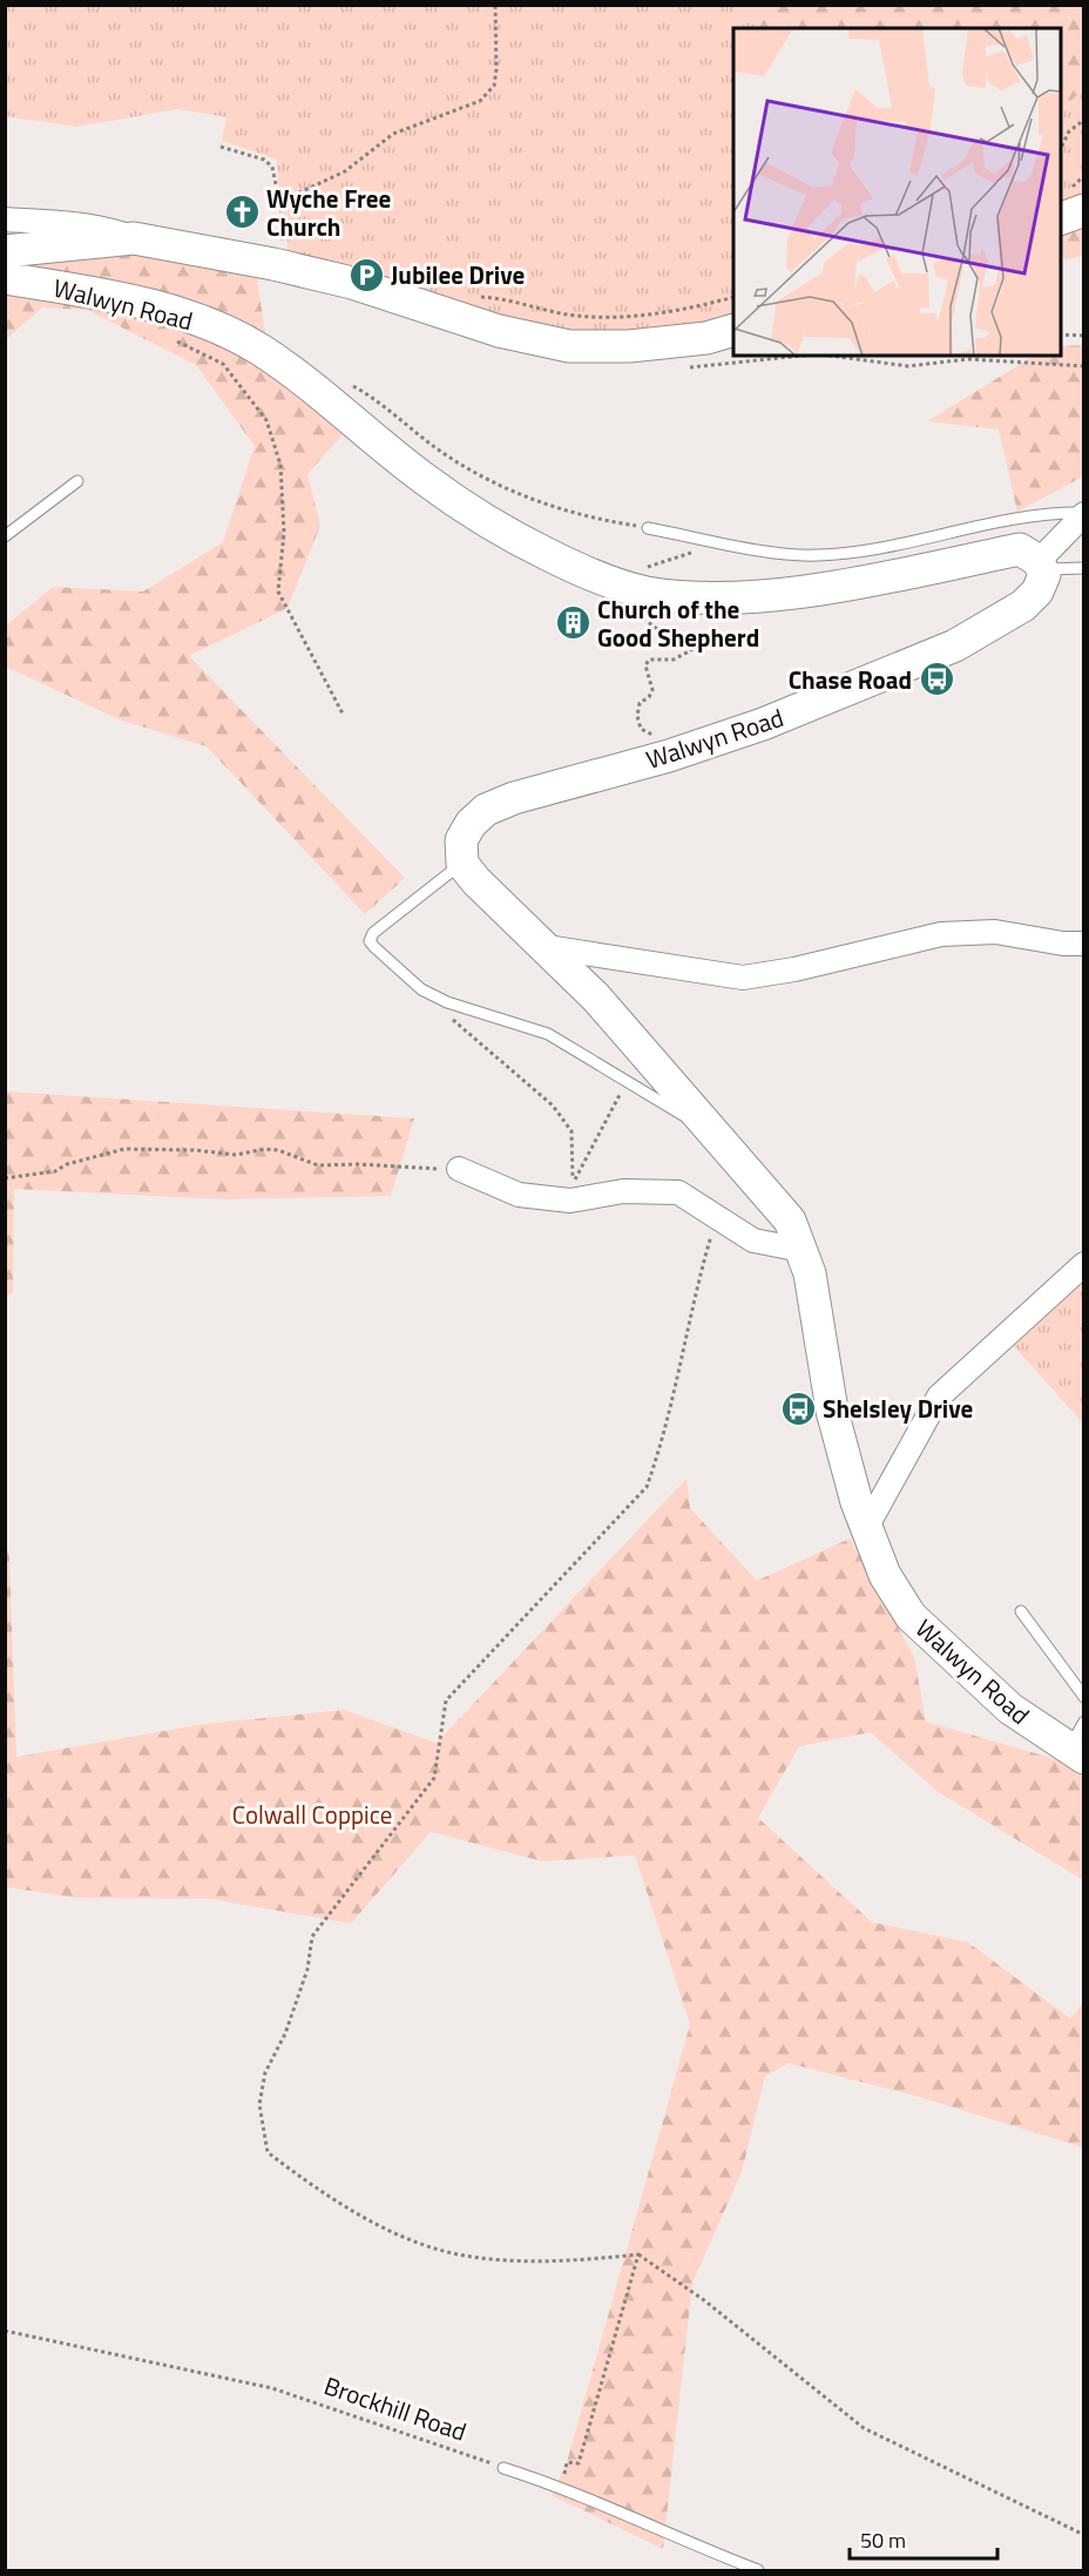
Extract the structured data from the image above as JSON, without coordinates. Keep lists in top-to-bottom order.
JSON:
{
  "streets": {
    "main road": ["Walwyn Road"],
    "path": ["Brockhill Road"]
  },
  "parks": ["Colwall Coppice"],
  "places": {
    "church": ["Wyche Free Church"],
    "parking": ["Jubilee Drive"],
    "building": ["Church of the Good Shepherd"],
    "bus stop": ["Chase Road", "Shelsley Drive"]
  },
  "scale_bar": "50 m"
}
